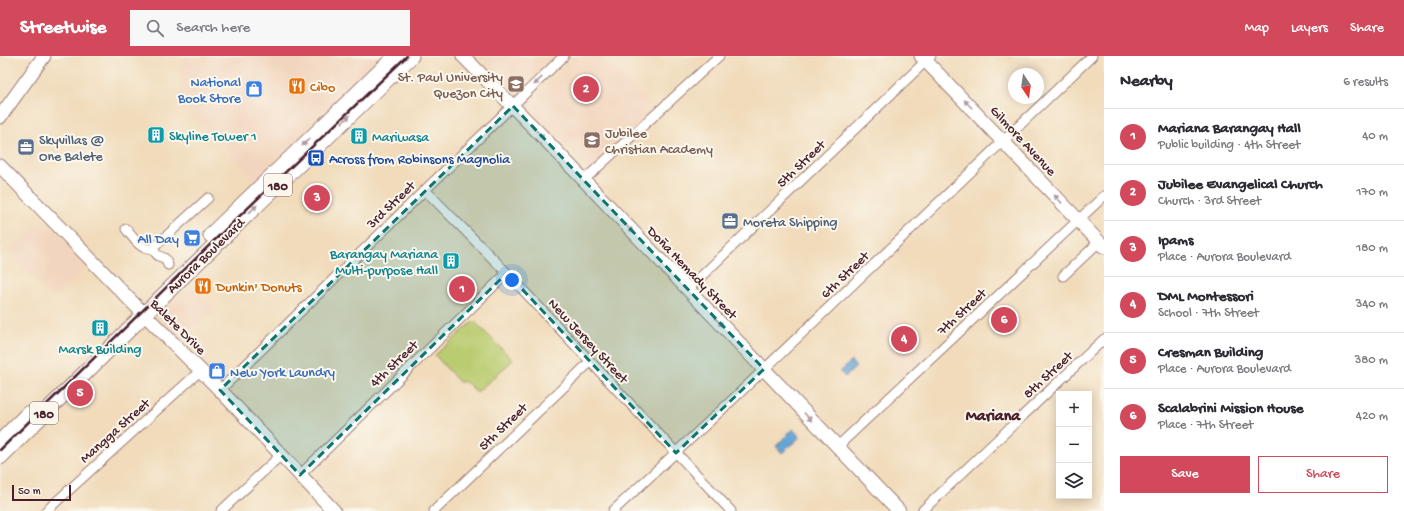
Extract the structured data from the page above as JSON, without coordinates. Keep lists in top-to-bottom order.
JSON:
{
  "streets": {
    "main road": [
      "Gilmore Avenue",
      "180",
      "Aurora Boulevard",
      "Doña Hemady Street",
      "Balete Drive"
    ],
    "street": [
      "5th Street",
      "3rd Street",
      "6th Street",
      "7th Street",
      "New Jersey Street",
      "4th Street",
      "8th Street",
      "Mangga Street"
    ]
  },
  "crossings": [
    ["Gilmore Avenue", "5th Street"],
    ["Gilmore Avenue", "6th Street"],
    ["Gilmore Avenue", "7th Street"],
    ["5th Street", "Doña Hemady Street"],
    ["5th Street", "New Jersey Street"],
    ["3rd Street", "Doña Hemady Street"],
    ["3rd Street", "Balete Drive"],
    ["3rd Street", "New Jersey Street"],
    ["Aurora Boulevard", "Balete Drive"],
    ["Doña Hemady Street", "6th Street"],
    ["Doña Hemady Street", "7th Street"],
    ["6th Street", "New Jersey Street"],
    ["Balete Drive", "4th Street"],
    ["Balete Drive", "Mangga Street"],
    ["New Jersey Street", "4th Street"]
  ],
  "one_way": ["Gilmore Avenue", "Doña Hemady Street"],
  "districts": ["Mariana"],
  "places": {
    "school or university": ["St. Paul University Quezon City", "Jubilee Christian Academy"],
    "restaurant": ["Cibo", "Dunkin' Donuts"],
    "shop": ["National Book Store", "New York Laundry"],
    "building": [
      "Skyline Tower 1",
      "Mariwasa",
      "Barangay Mariana Multi-purpose Hall",
      "Marsk Building"
    ],
    "office": ["Skyvillas @ One Balete", "Moreta Shipping"],
    "bus stop": ["Across from Robinsons Magnolia"],
    "supermarket": ["All Day"]
  },
  "scale_bar": "50 m",
  "north": "bottom",
  "page": {
    "header": "Streetwise",
    "search": "Search here",
    "nav": ["Map", "Layers", "Share"],
    "heading": ["Nearby", "6 results"],
    "pins": [
      "2",
      "3",
      "1",
      "6",
      "4",
      "5"
    ],
    "list": [
      {
        "mark": "1",
        "name": "Mariana Barangay Hall",
        "note": "Public building · 4th Street",
        "value": "40 m"
      },
      {
        "mark": "2",
        "name": "Jubilee Evangelical Church",
        "note": "Church · 3rd Street",
        "value": "170 m"
      },
      {
        "mark": "3",
        "name": "Ipams",
        "note": "Place · Aurora Boulevard",
        "value": "180 m"
      },
      {
        "mark": "4",
        "name": "DML Montessori",
        "note": "School · 7th Street",
        "value": "340 m"
      },
      {
        "mark": "5",
        "name": "Cresman Building",
        "note": "Place · Aurora Boulevard",
        "value": "380 m"
      },
      {
        "mark": "6",
        "name": "Scalabrini Mission House",
        "note": "Place · 7th Street",
        "value": "420 m"
      }
    ],
    "map_buttons": ["+", "−"],
    "buttons": ["Save", "Share"],
    "scale": "50 m"
  }
}
